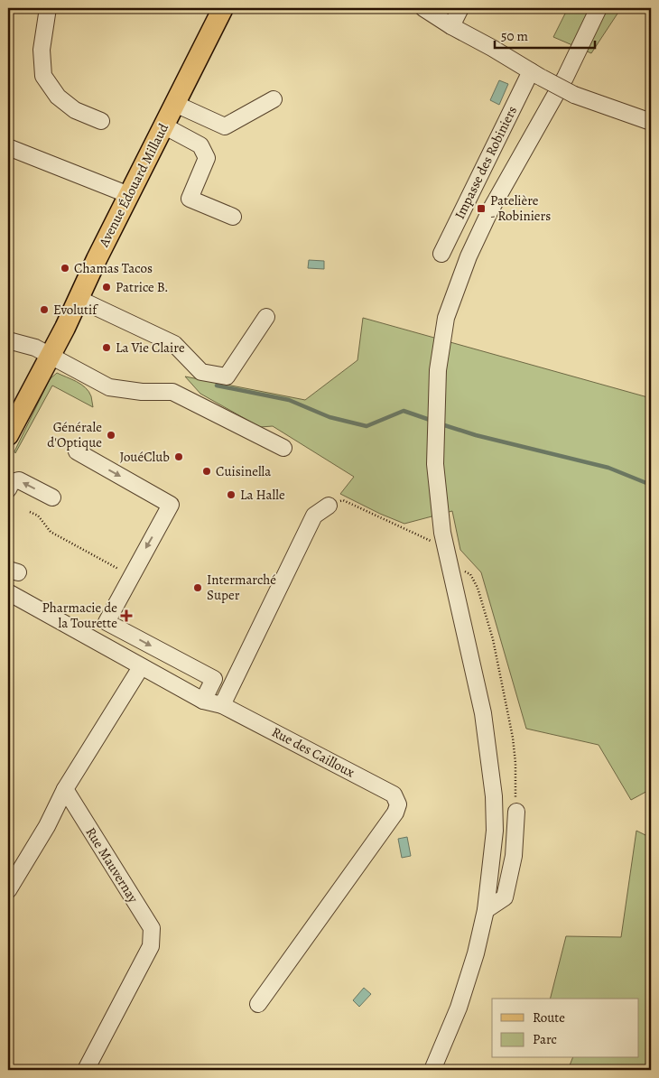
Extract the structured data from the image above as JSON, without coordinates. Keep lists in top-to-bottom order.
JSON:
{
  "streets": {
    "main road": ["Avenue Édouard Millaud"],
    "street": ["Impasse des Robiniers", "Rue des Cailloux", "Rue Mauvernay"]
  },
  "places": {
    "transit": ["Patelière - Robiniers"],
    "other": [
      "Chamas Tacos",
      "Patrice B.",
      "Evolutif",
      "La Vie Claire",
      "Générale d'Optique",
      "JouéClub",
      "Cuisinella",
      "La Halle",
      "Intermarché Super"
    ],
    "health": ["Pharmacie de la Tourette"]
  },
  "legend": ["Route", "Parc"],
  "scale_bar": "50 m"
}
